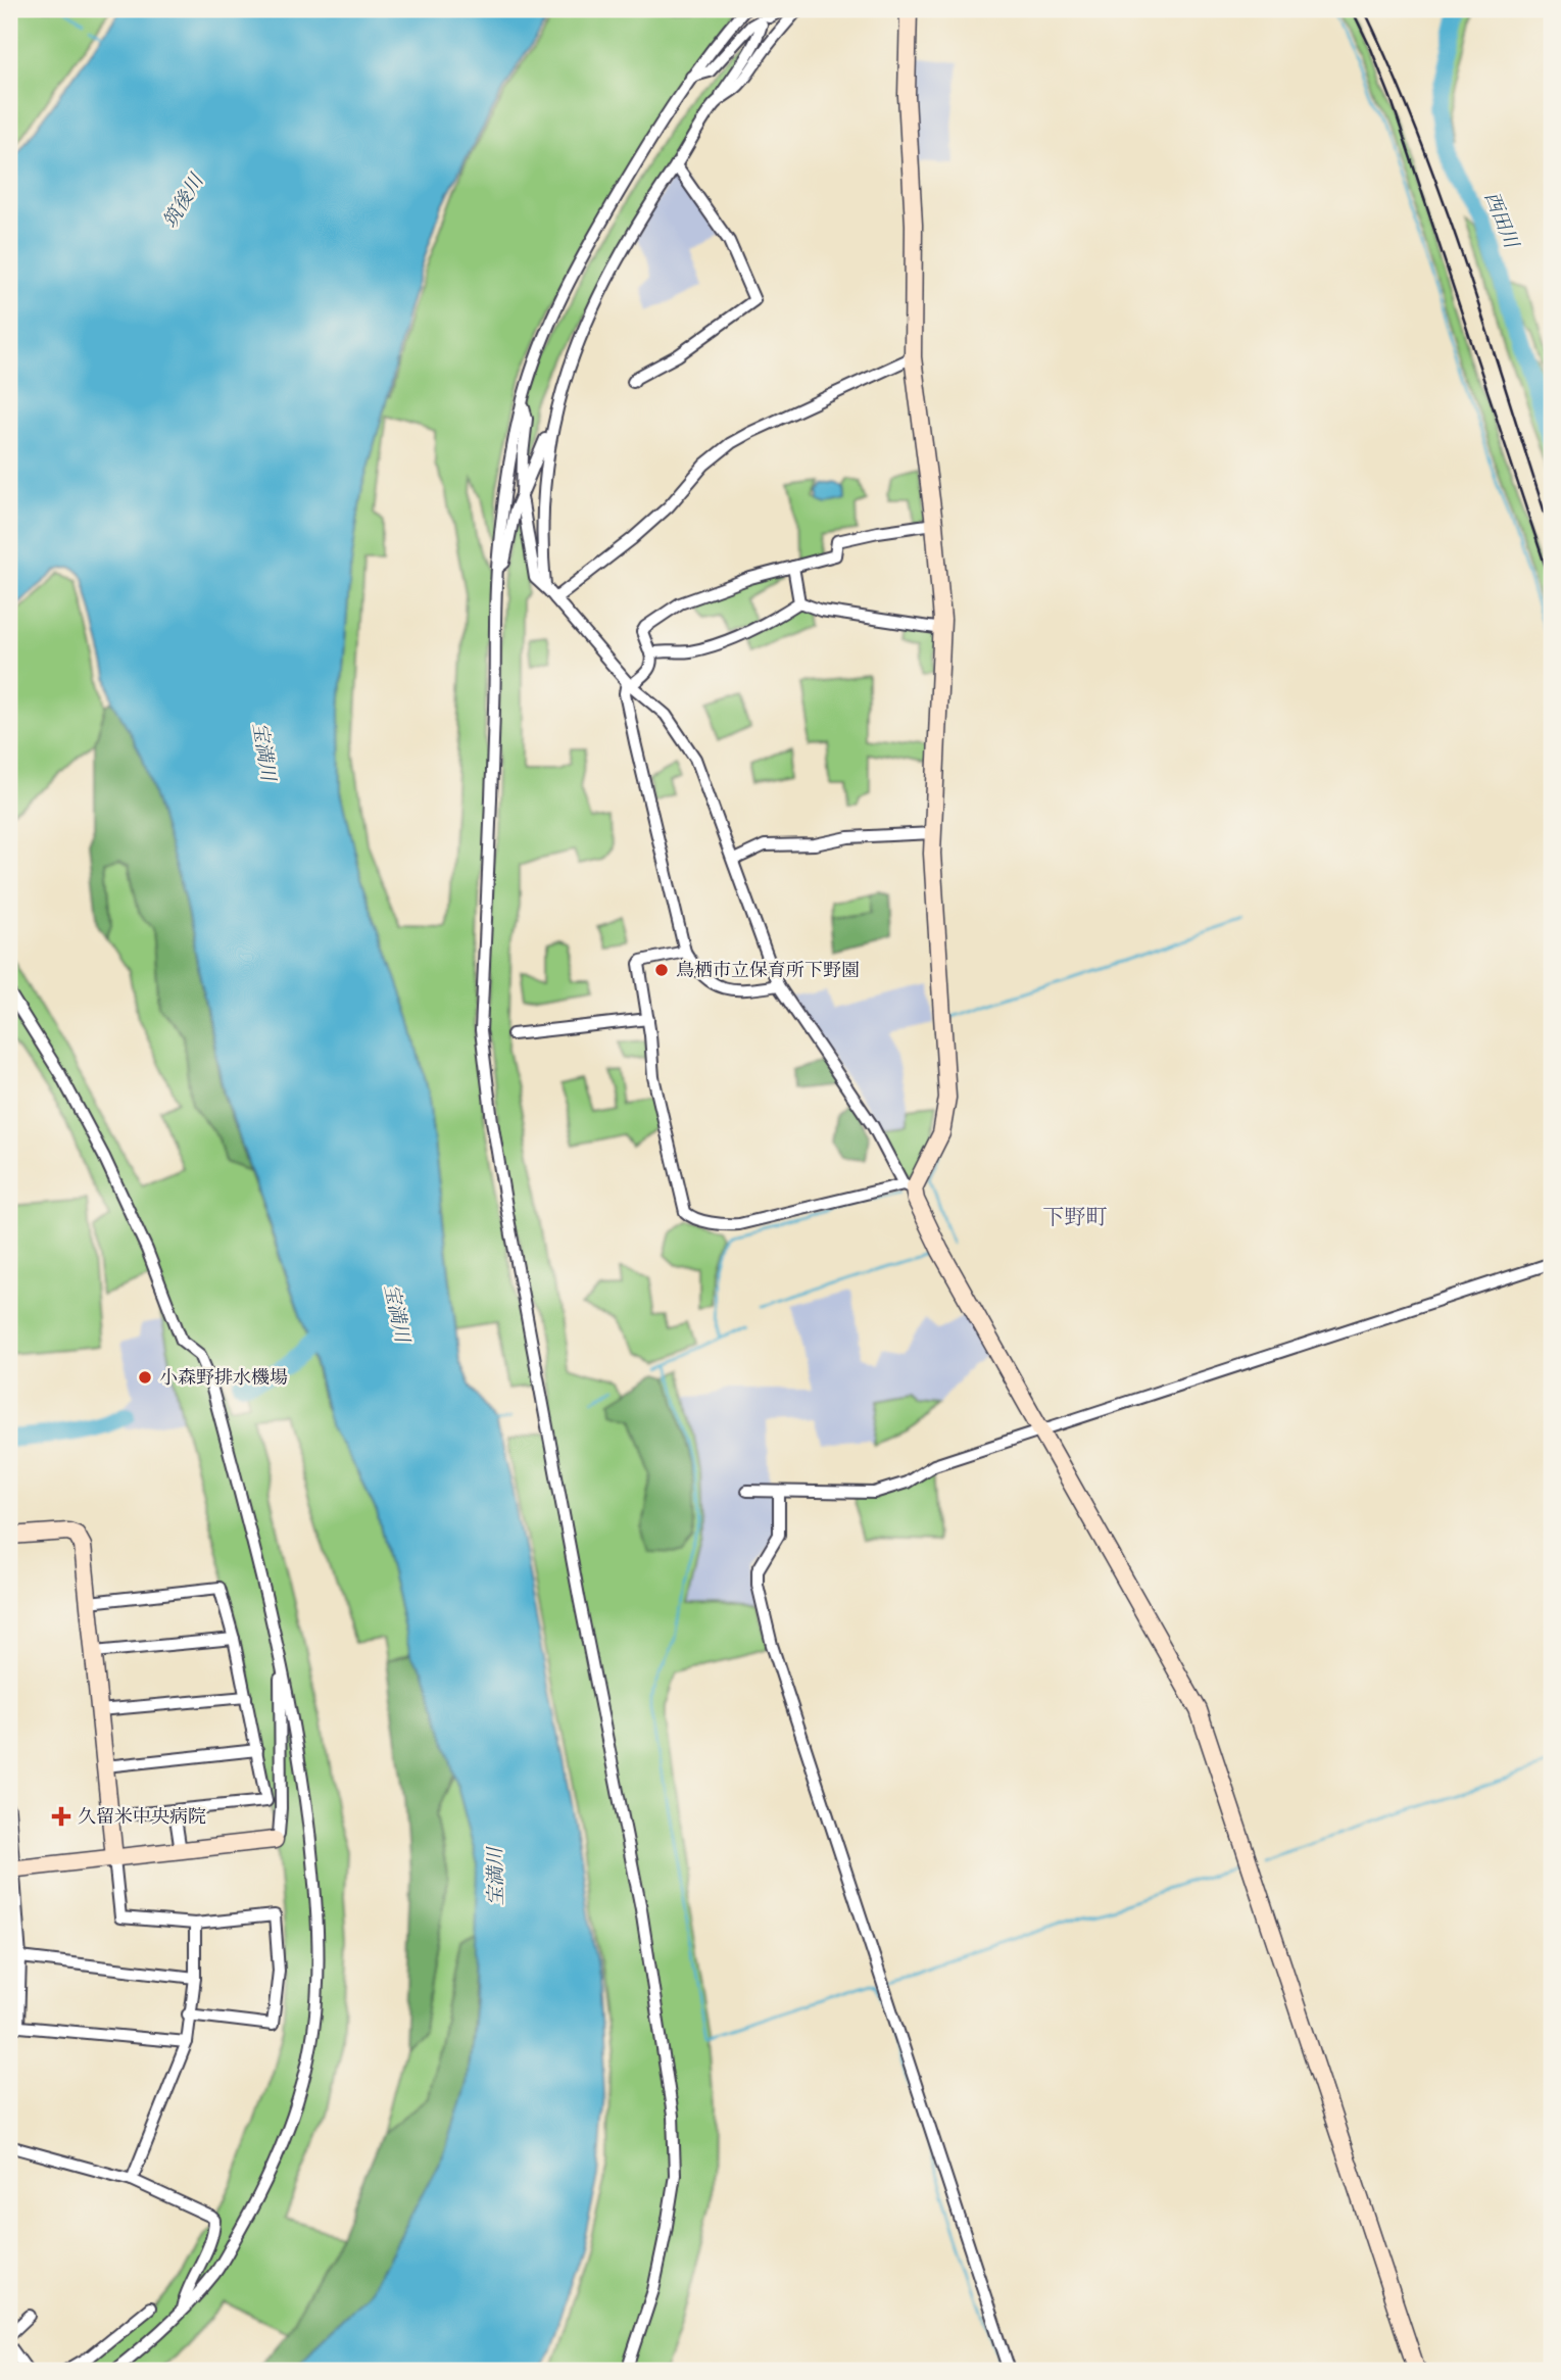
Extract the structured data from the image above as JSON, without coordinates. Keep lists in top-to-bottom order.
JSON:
{
  "districts": ["下野町"],
  "water": ["筑後川", "西田川", "宝満川"],
  "places": {
    "other": ["鳥栖市立保育所下野園", "小森野排水機場"],
    "health": ["久留米中央病院"]
  }
}
